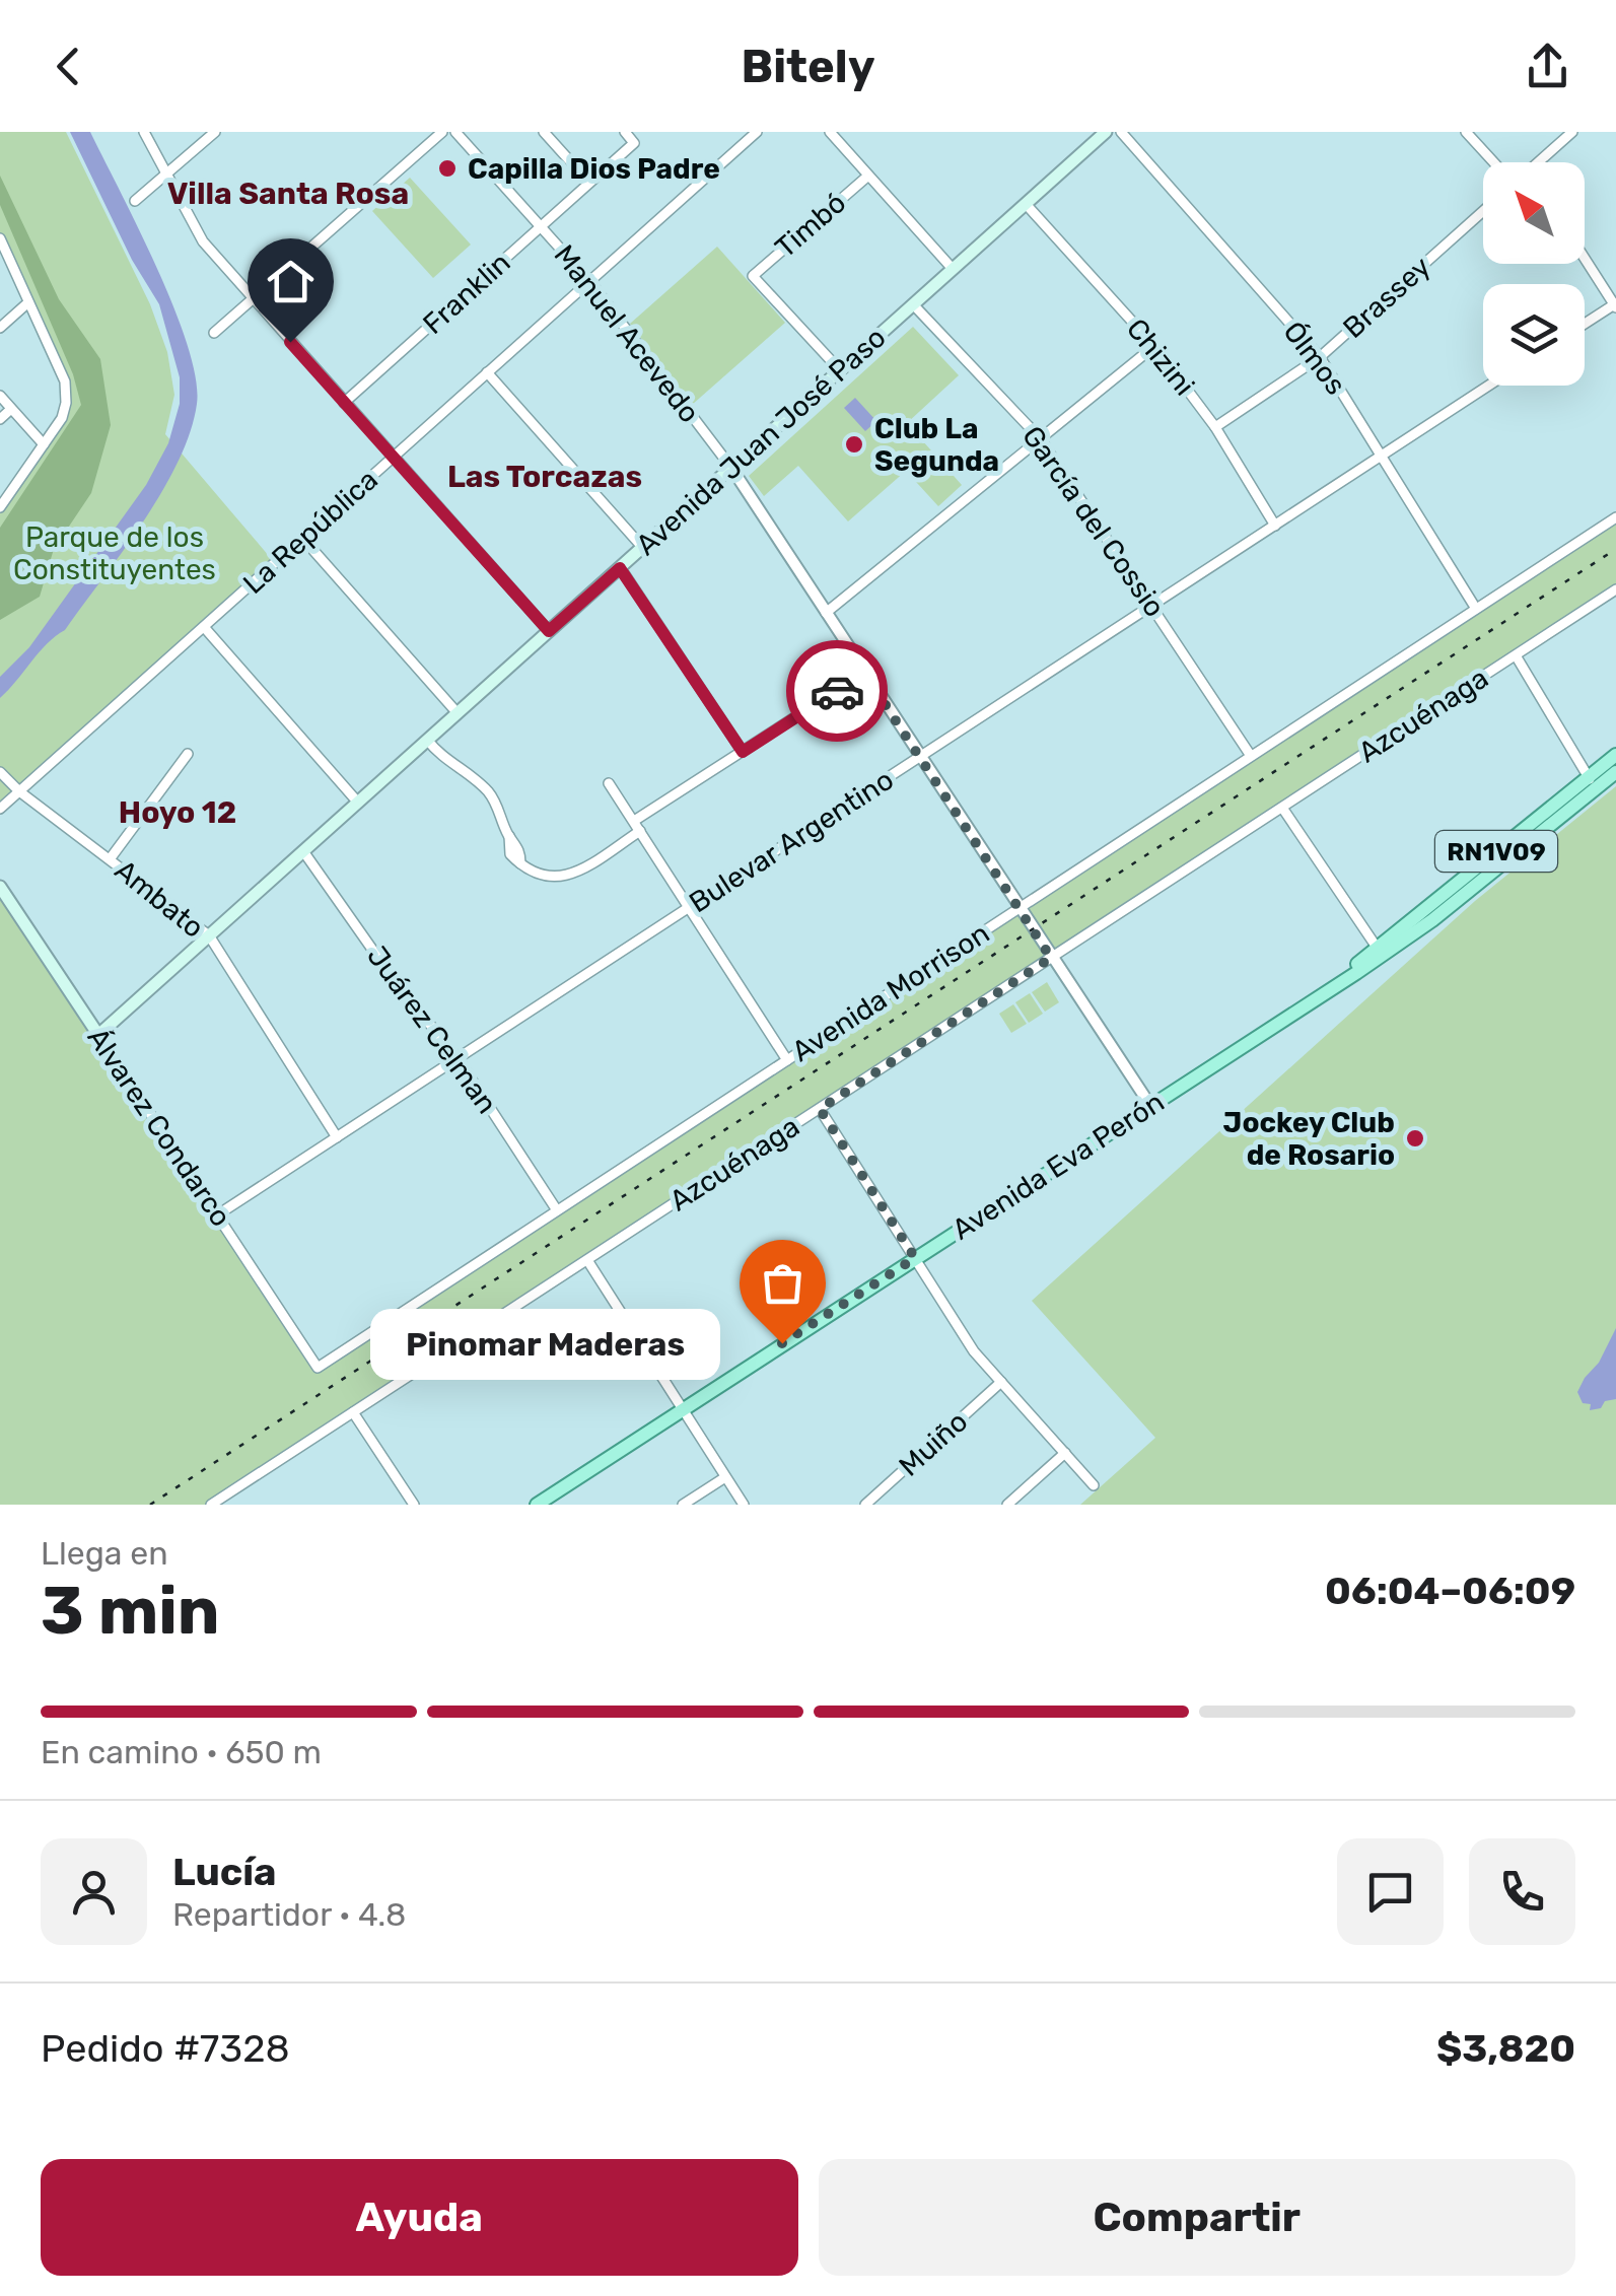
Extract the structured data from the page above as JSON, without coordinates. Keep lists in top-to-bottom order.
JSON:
{
  "streets": {
    "main road": [
      "Avenida Juan José Paso",
      "RN1V09",
      "Álvarez Condarco",
      "Avenida Eva Perón"
    ],
    "street": [
      "Timbó",
      "Franklin",
      "Brassey",
      "Manuel Acevedo",
      "Chizini",
      "Ólmos",
      "García del Cossio",
      "La República",
      "Azcuénaga",
      "Bulevar Argentino",
      "Ambato",
      "Avenida Morrison",
      "Juárez Celman",
      "Muiño"
    ]
  },
  "crossings": [
    ["Timbó", "Avenida Juan José Paso"],
    ["Franklin", "Manuel Acevedo"],
    ["Brassey", "Chizini"],
    ["Brassey", "Ólmos"],
    ["Manuel Acevedo", "Avenida Juan José Paso"],
    ["Manuel Acevedo", "La República"],
    ["Manuel Acevedo", "Azcuénaga"],
    ["Manuel Acevedo", "Bulevar Argentino"],
    ["Manuel Acevedo", "Avenida Morrison"],
    ["Manuel Acevedo", "Avenida Eva Perón"],
    ["Chizini", "Avenida Juan José Paso"],
    ["Chizini", "Bulevar Argentino"],
    ["Ólmos", "Bulevar Argentino"],
    ["Ólmos", "Avenida Morrison"],
    ["Avenida Juan José Paso", "García del Cossio"],
    ["Avenida Juan José Paso", "Ambato"],
    ["Avenida Juan José Paso", "Juárez Celman"],
    ["Avenida Juan José Paso", "Álvarez Condarco"],
    ["García del Cossio", "Bulevar Argentino"],
    ["García del Cossio", "Avenida Morrison"],
    ["La República", "Ambato"],
    ["Bulevar Argentino", "Ambato"],
    ["Bulevar Argentino", "Juárez Celman"],
    ["Bulevar Argentino", "Álvarez Condarco"],
    ["Avenida Morrison", "Juárez Celman"],
    ["Avenida Morrison", "Álvarez Condarco"]
  ],
  "districts": ["Villa Santa Rosa", "Las Torcazas", "Hoyo 12"],
  "parks": ["Parque de los Constituyentes"],
  "places": [
    "Capilla Dios Padre",
    "Club La Segunda",
    "Jockey Club de Rosario",
    "Pinomar Maderas"
  ],
  "north": "top left",
  "page": {
    "header": "Bitely",
    "bubble": "Pinomar Maderas",
    "heading": ["3 min", "Llega en", "06:04–06:09"],
    "panel": [
      "Lucía",
      "Repartidor · 4.8",
      "Pedido #7328",
      "$3,820"
    ],
    "bar": "En camino · 650 m",
    "buttons": ["Ayuda", "Compartir"]
  }
}
